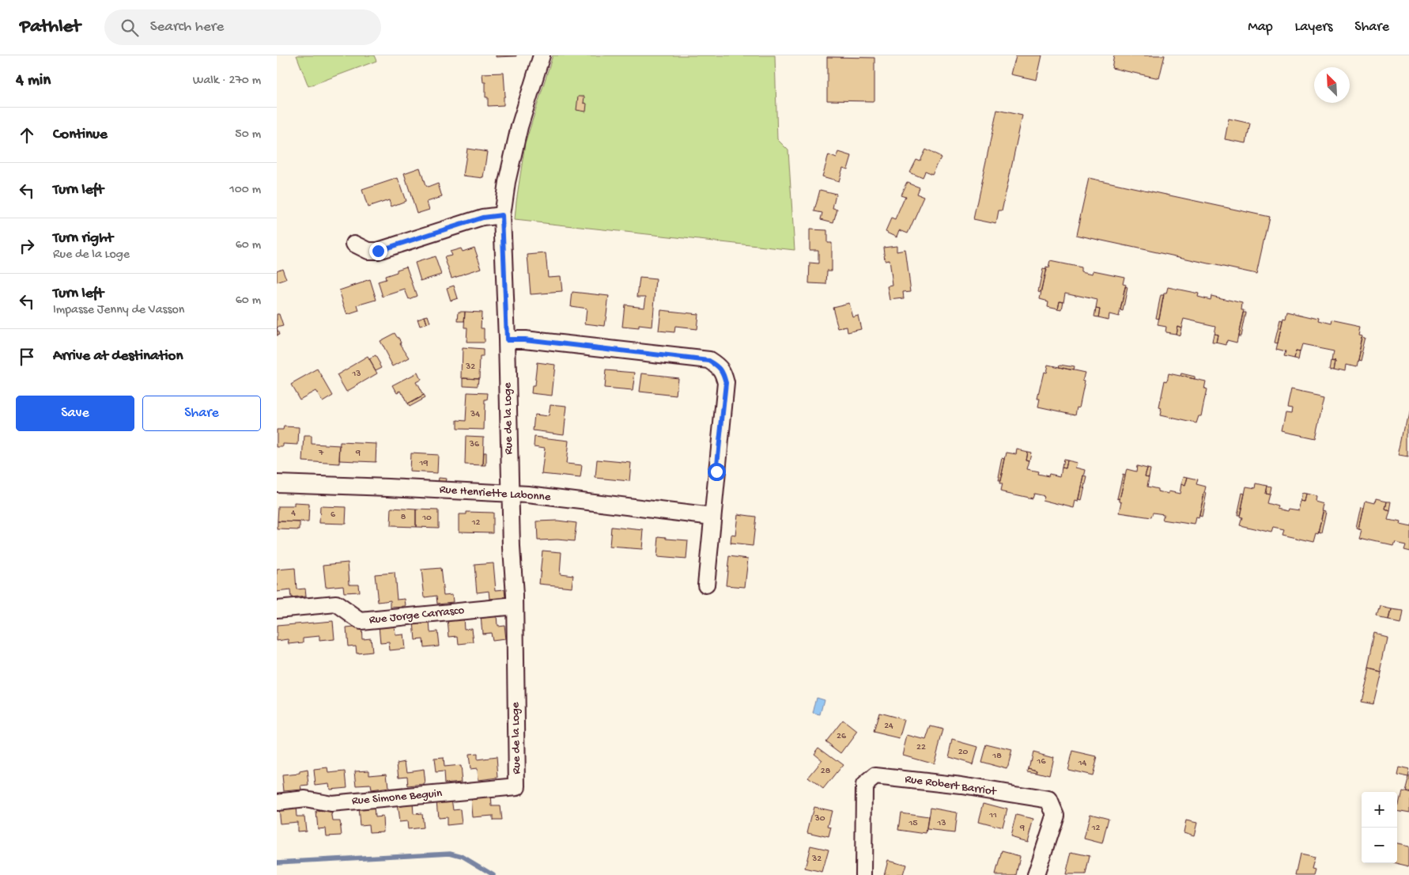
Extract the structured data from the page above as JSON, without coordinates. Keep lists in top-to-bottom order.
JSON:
{
  "streets": {
    "street": [
      "Rue de la Loge",
      "Rue Henriette Labonne",
      "Rue Jorge Carrasco",
      "Rue Robert Barriot",
      "Rue Simone Beguin"
    ]
  },
  "crossings": [
    ["Rue de la Loge", "Rue Henriette Labonne"],
    ["Rue de la Loge", "Rue Jorge Carrasco"],
    ["Rue de la Loge", "Rue Simone Beguin"]
  ],
  "house_numbers": [
    "32",
    "13",
    "34",
    "36",
    "7",
    "9",
    "19",
    "4",
    "6",
    "8",
    "10",
    "12",
    "24",
    "26",
    "22",
    "20",
    "18",
    "16",
    "14",
    "28",
    "11",
    "30",
    "15",
    "13",
    "9",
    "12",
    "32"
  ],
  "north": "top left",
  "page": {
    "header": "Pathlet",
    "search": "Search here",
    "nav": ["Map", "Layers", "Share"],
    "heading": ["4 min", "Walk · 270 m"],
    "list": [
      ["Continue", "50 m"],
      ["Turn left", "100 m"],
      ["Turn right", "Rue de la Loge", "60 m"],
      ["Turn left", "Impasse Jenny de Vasson", "60 m"],
      "Arrive at destination"
    ],
    "buttons": ["Save", "Share"],
    "map_buttons": ["+", "−"]
  }
}
